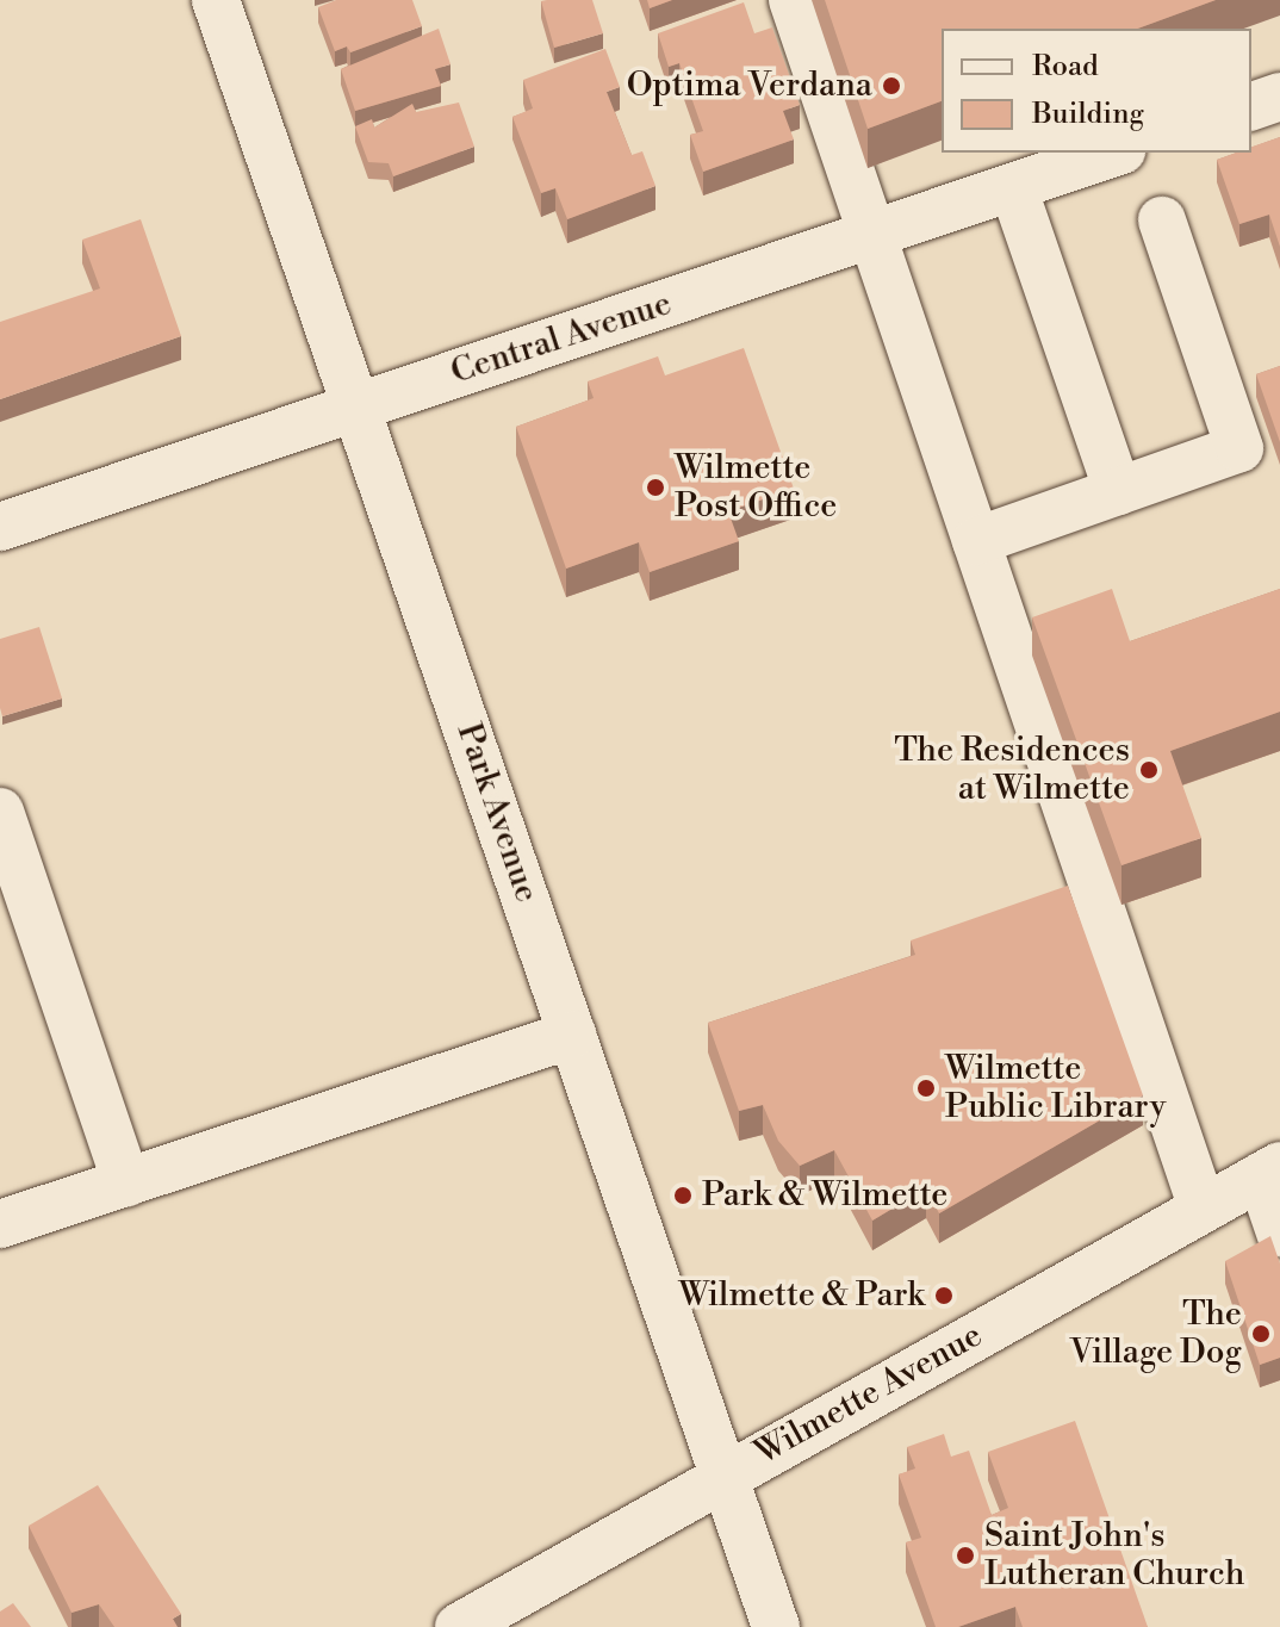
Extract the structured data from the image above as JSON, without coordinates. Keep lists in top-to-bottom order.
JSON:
{
  "streets": {
    "street": ["Central Avenue", "Park Avenue", "Wilmette Avenue"]
  },
  "crossings": [
    ["Central Avenue", "Park Avenue"],
    ["Park Avenue", "Wilmette Avenue"]
  ],
  "places": [
    "Optima Verdana",
    "Wilmette Post Office",
    "The Residences at Wilmette",
    "Wilmette Public Library",
    "Park & Wilmette",
    "Wilmette & Park",
    "The Village Dog",
    "Saint John's Lutheran Church"
  ],
  "legend": ["Road", "Building"]
}
